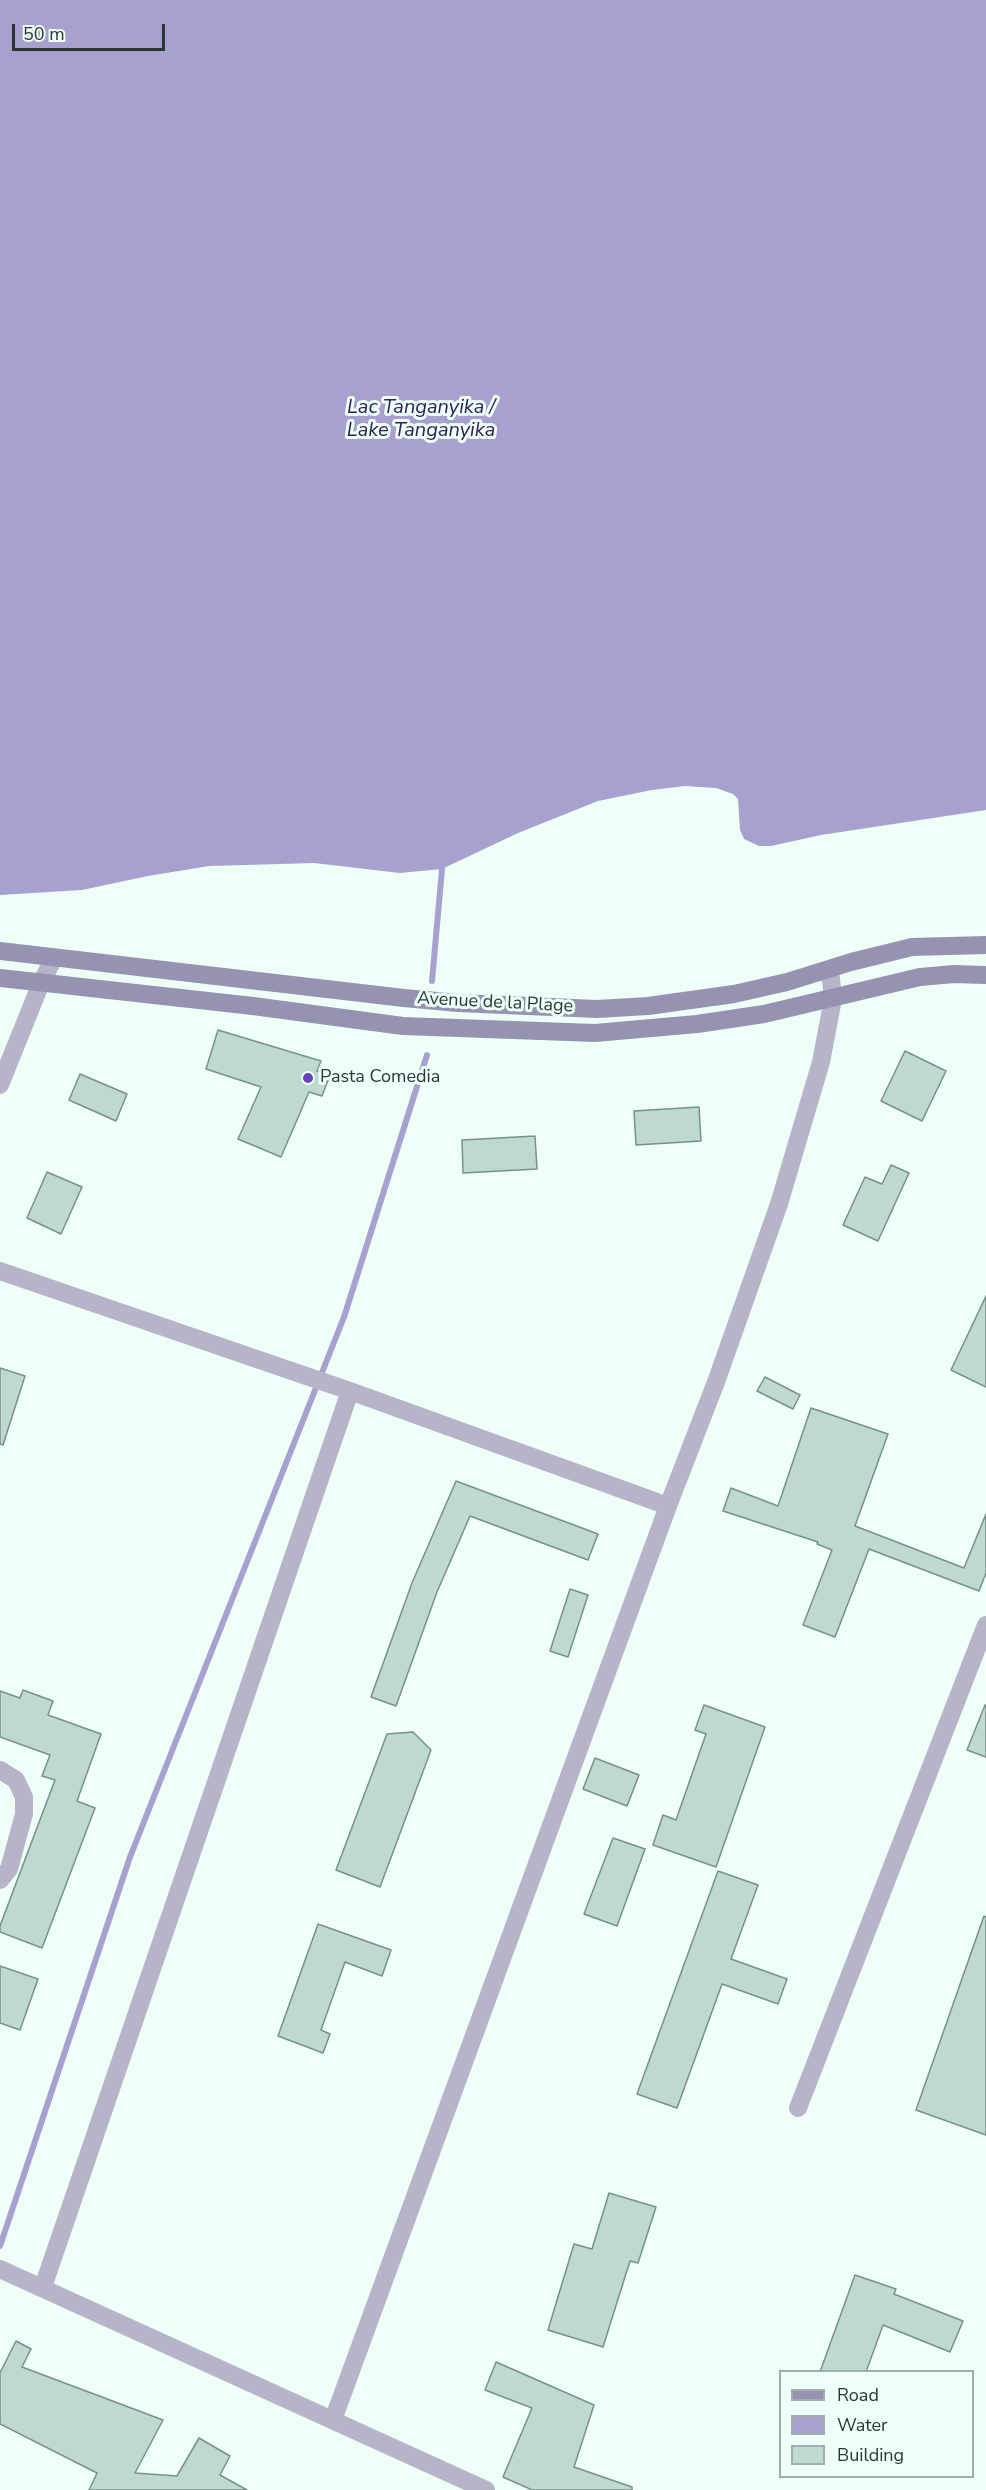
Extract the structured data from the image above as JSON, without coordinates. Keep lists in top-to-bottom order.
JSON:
{
  "streets": {
    "main road": ["Avenue de la Plage"]
  },
  "water": ["Lac Tanganyika / Lake Tanganyika"],
  "places": ["Pasta Comedia"],
  "legend": ["Road", "Water", "Building"],
  "scale_bar": "50 m"
}
